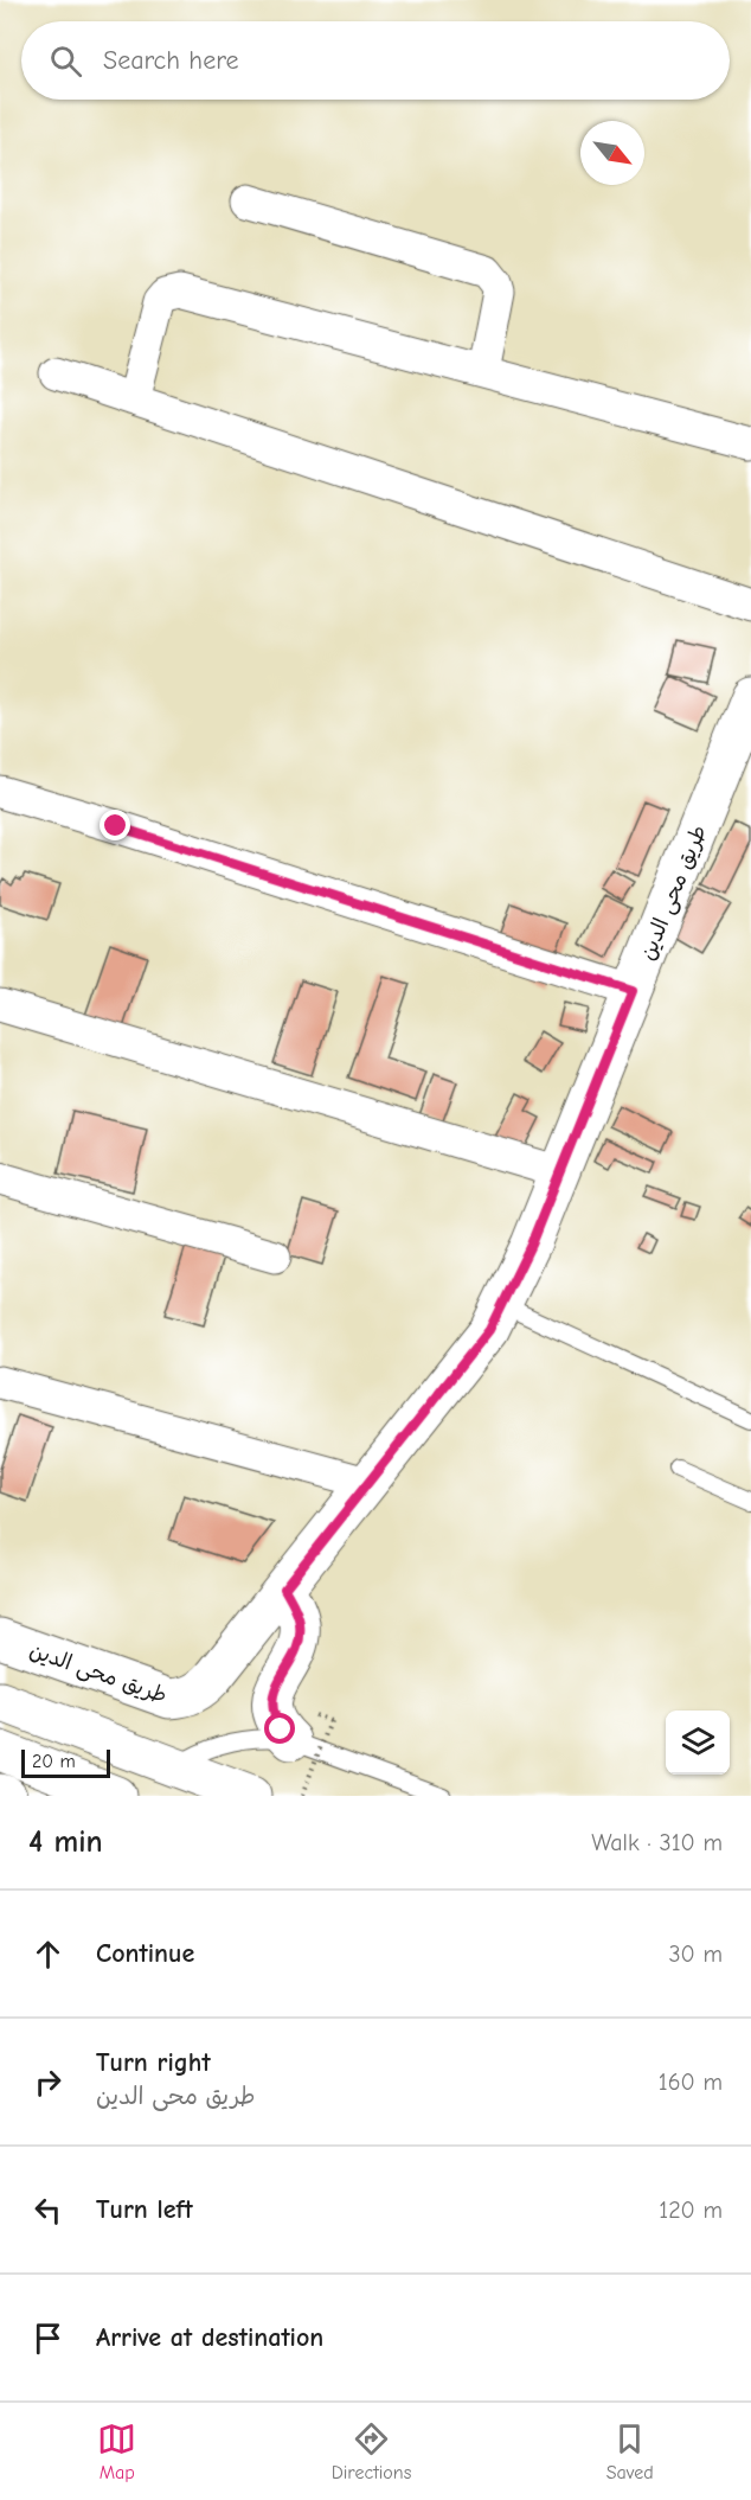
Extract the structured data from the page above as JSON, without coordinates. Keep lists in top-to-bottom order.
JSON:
{
  "streets": {
    "main road": ["طريق محى الدين"]
  },
  "scale_bar": "20 m",
  "north": "bottom right",
  "page": {
    "search": "Search here",
    "scale": "20 m",
    "heading": ["4 min", "Walk · 310 m"],
    "list": [
      ["Continue", "30 m"],
      ["Turn right", "طريق محى الدين", "160 m"],
      ["Turn left", "120 m"],
      "Arrive at destination"
    ],
    "nav": ["Map", "Directions", "Saved"]
  }
}
